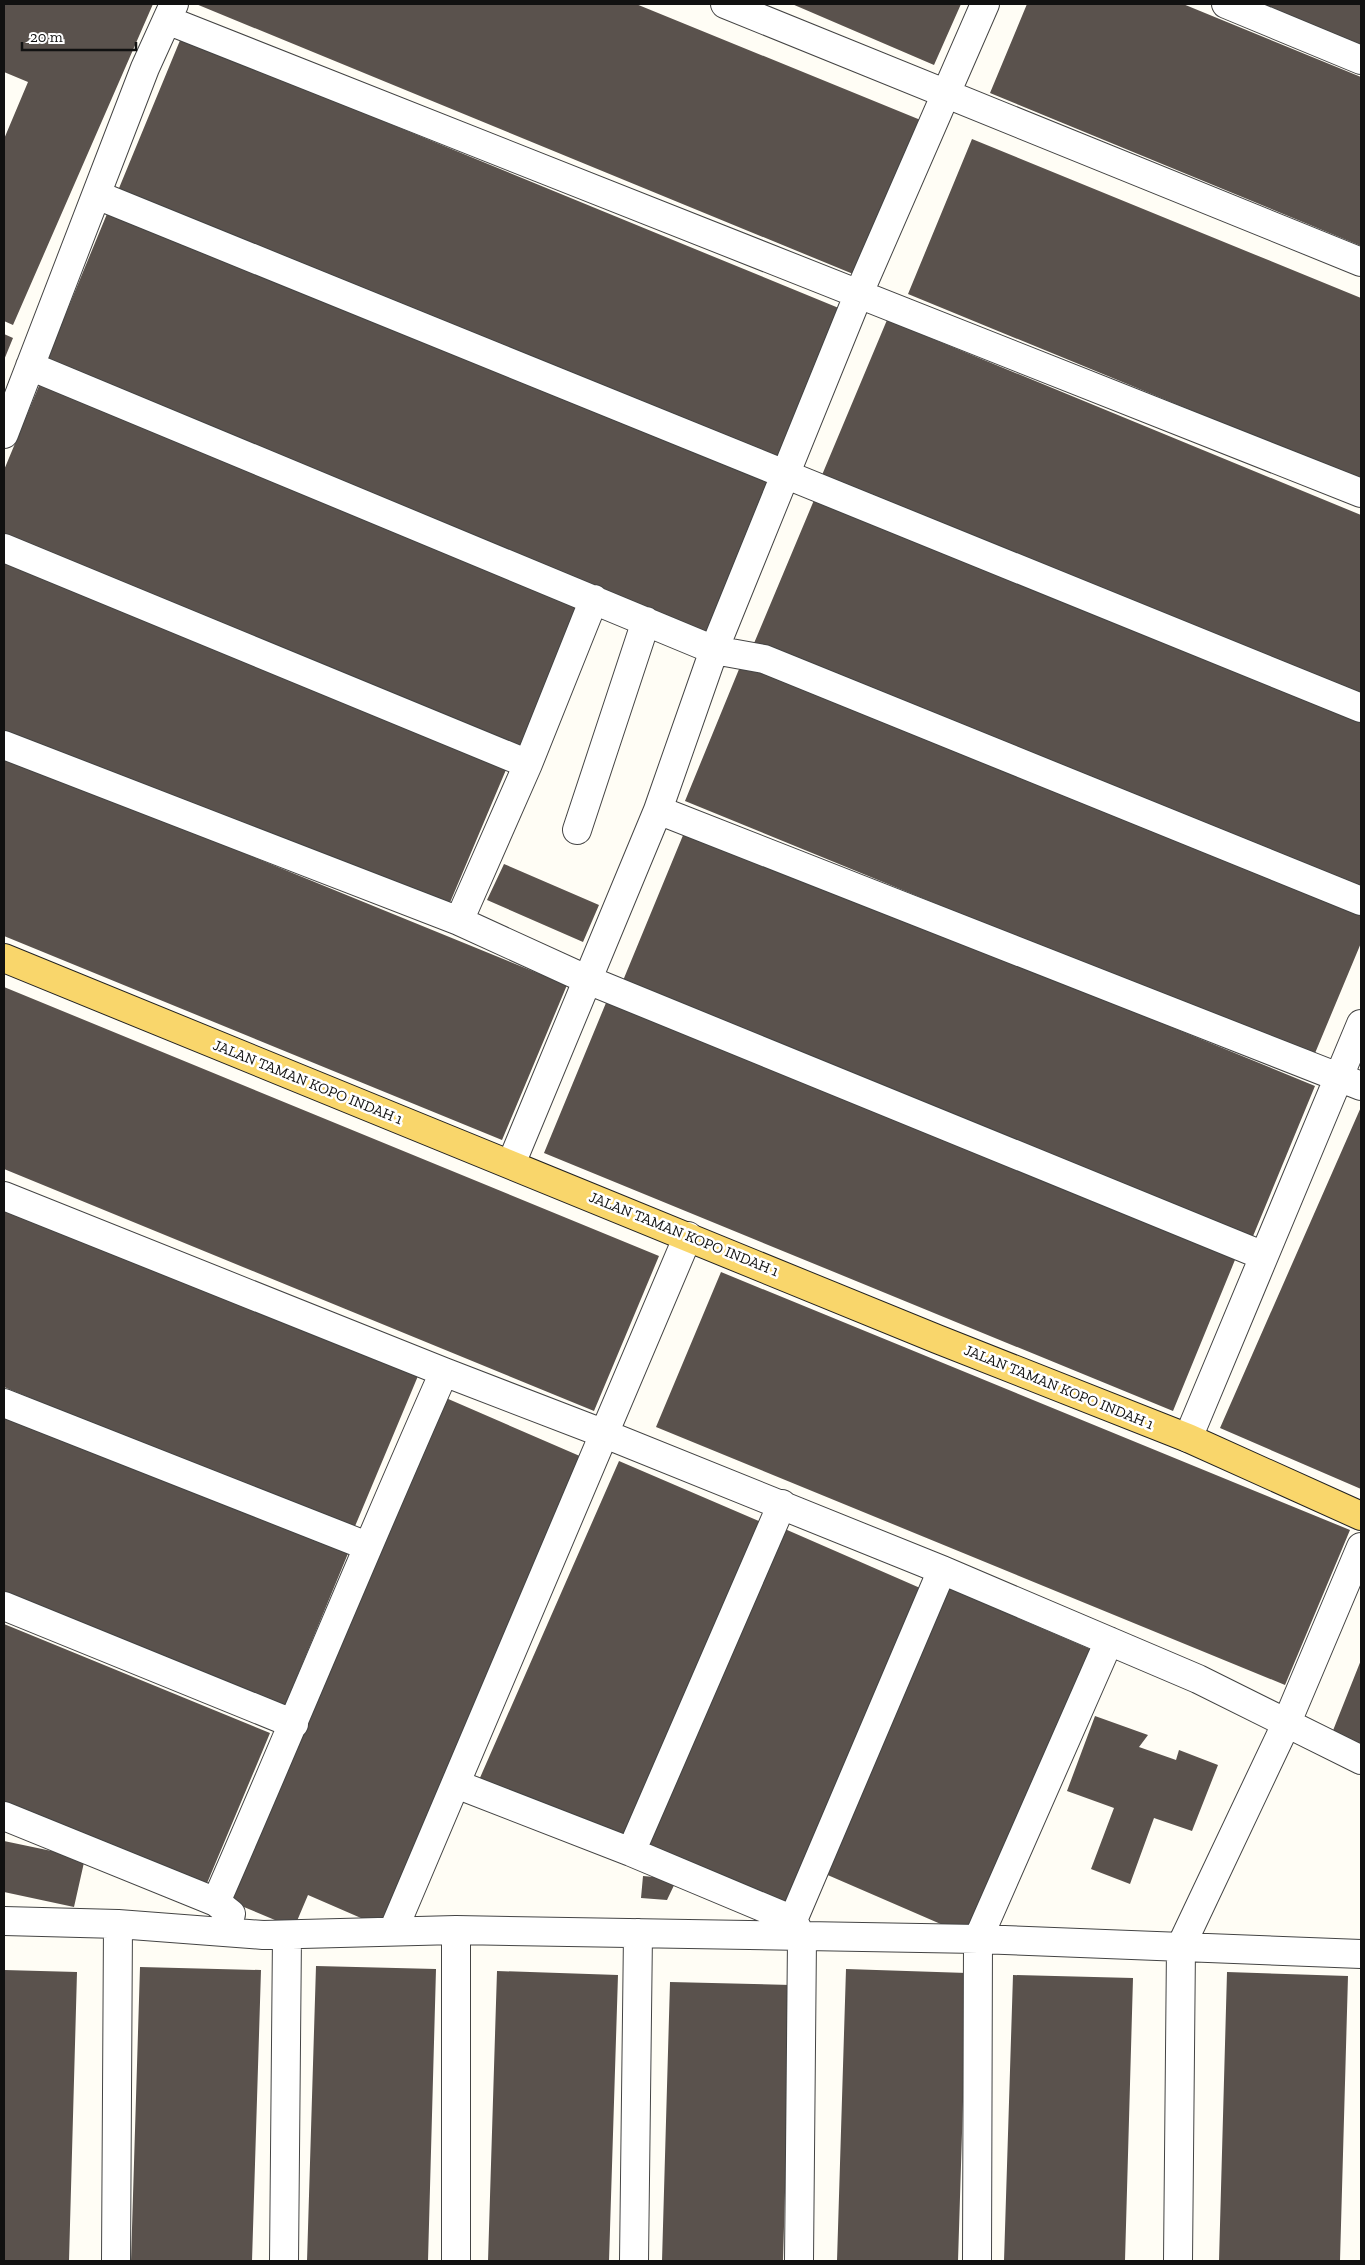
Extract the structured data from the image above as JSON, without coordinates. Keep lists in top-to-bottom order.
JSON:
{
  "streets": {
    "main road": ["JALAN TAMAN KOPO INDAH 1"]
  },
  "scale_bar": "20 m"
}
